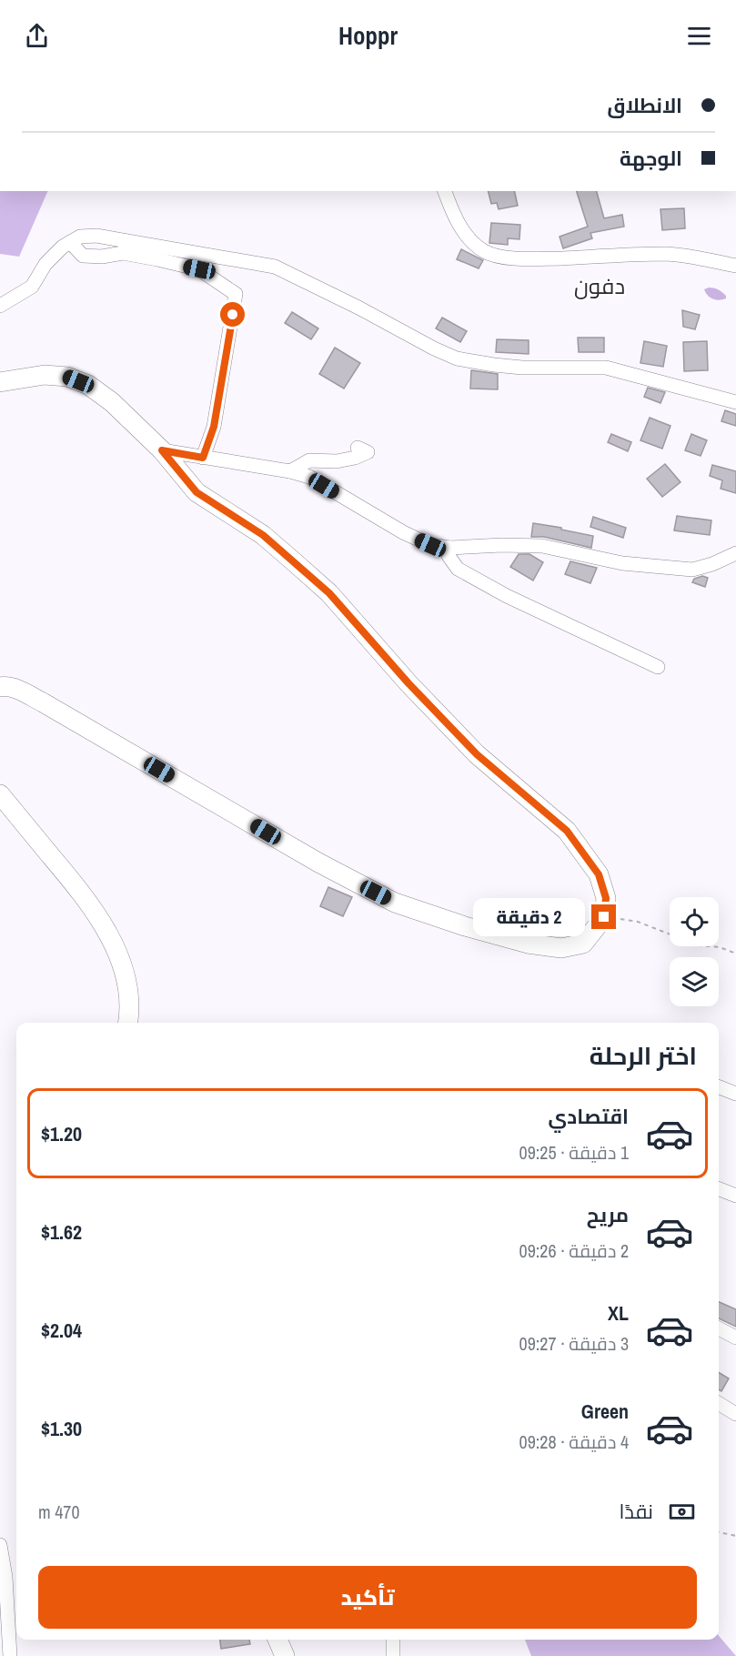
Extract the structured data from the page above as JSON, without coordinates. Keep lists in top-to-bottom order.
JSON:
{
  "districts": ["دفون"],
  "page": {
    "header": "Hoppr",
    "banner": ["الانطلاق", "الوجهة"],
    "bubble": "2 دقيقة",
    "heading": "اختر الرحلة",
    "list": [
      {
        "name": "اقتصادي",
        "note": "1 دقيقة · 09:25",
        "value": "$1.20"
      },
      {
        "name": "مريح",
        "note": "2 دقيقة · 09:26",
        "value": "$1.62"
      },
      {
        "name": "XL",
        "note": "3 دقيقة · 09:27",
        "value": "$2.04"
      },
      {
        "name": "Green",
        "note": "4 دقيقة · 09:28",
        "value": "$1.30"
      }
    ],
    "pay": ["نقدًا", "470 m"],
    "buttons": "تأكيد"
  }
}
